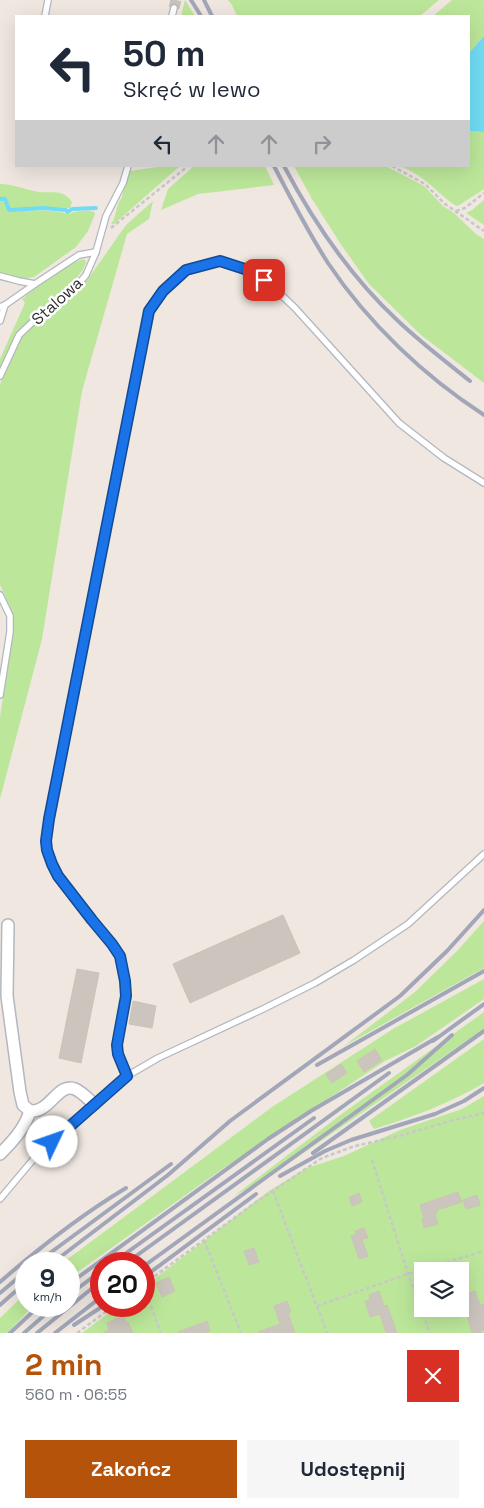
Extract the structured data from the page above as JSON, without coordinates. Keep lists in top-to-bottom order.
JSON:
{
  "streets": {
    "lane": ["Stalowa"]
  },
  "page": {
    "turn": ["50 m", "Skręć w lewo"],
    "speed": "9 km/h",
    "limit": "20",
    "heading": ["2 min", "560 m · 06:55"],
    "buttons": ["Zakończ", "Udostępnij"]
  }
}
